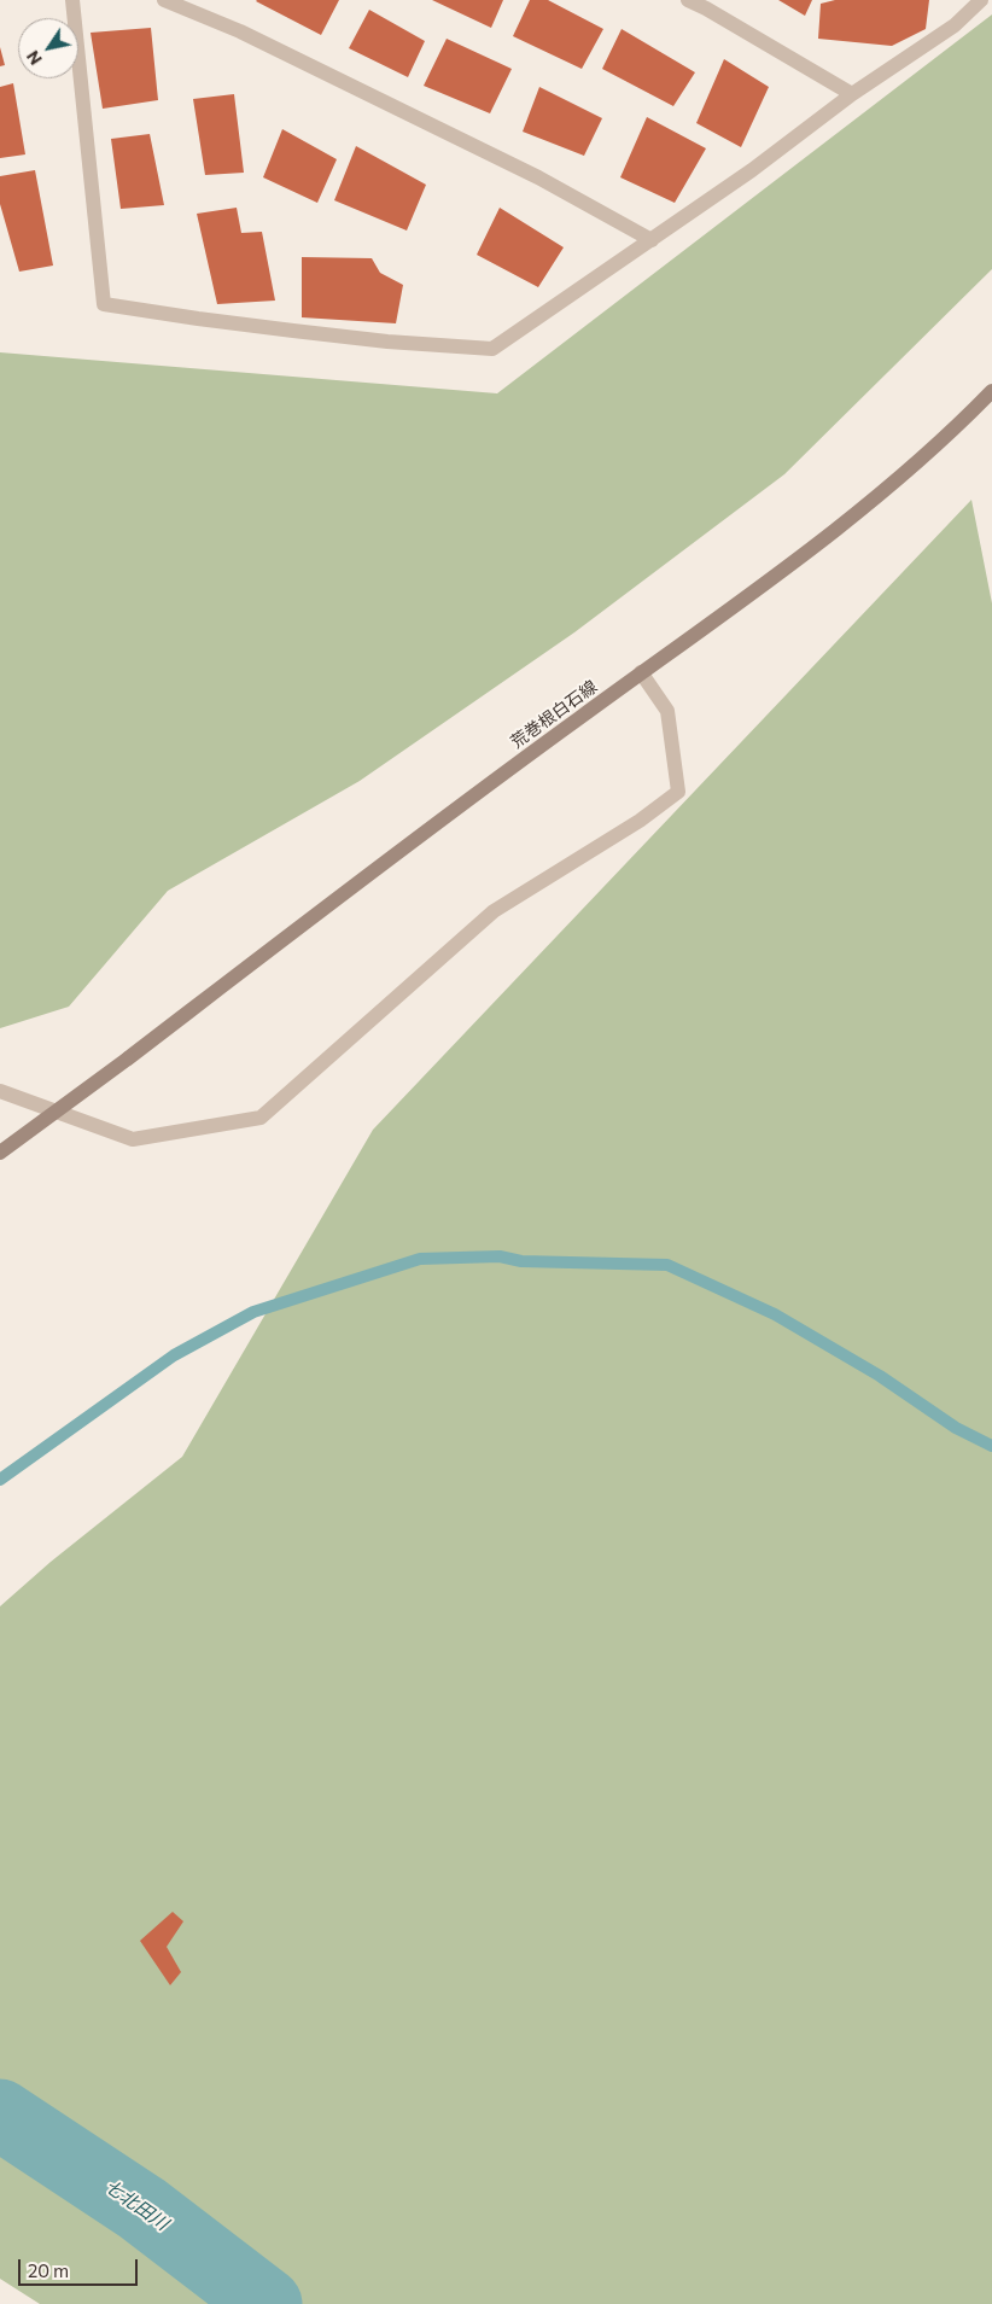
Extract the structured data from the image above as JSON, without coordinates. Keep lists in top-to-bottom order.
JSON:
{
  "streets": {
    "street": ["荒巻根白石線"]
  },
  "water": ["七北田川"],
  "scale_bar": "20 m",
  "north": "bottom left"
}
